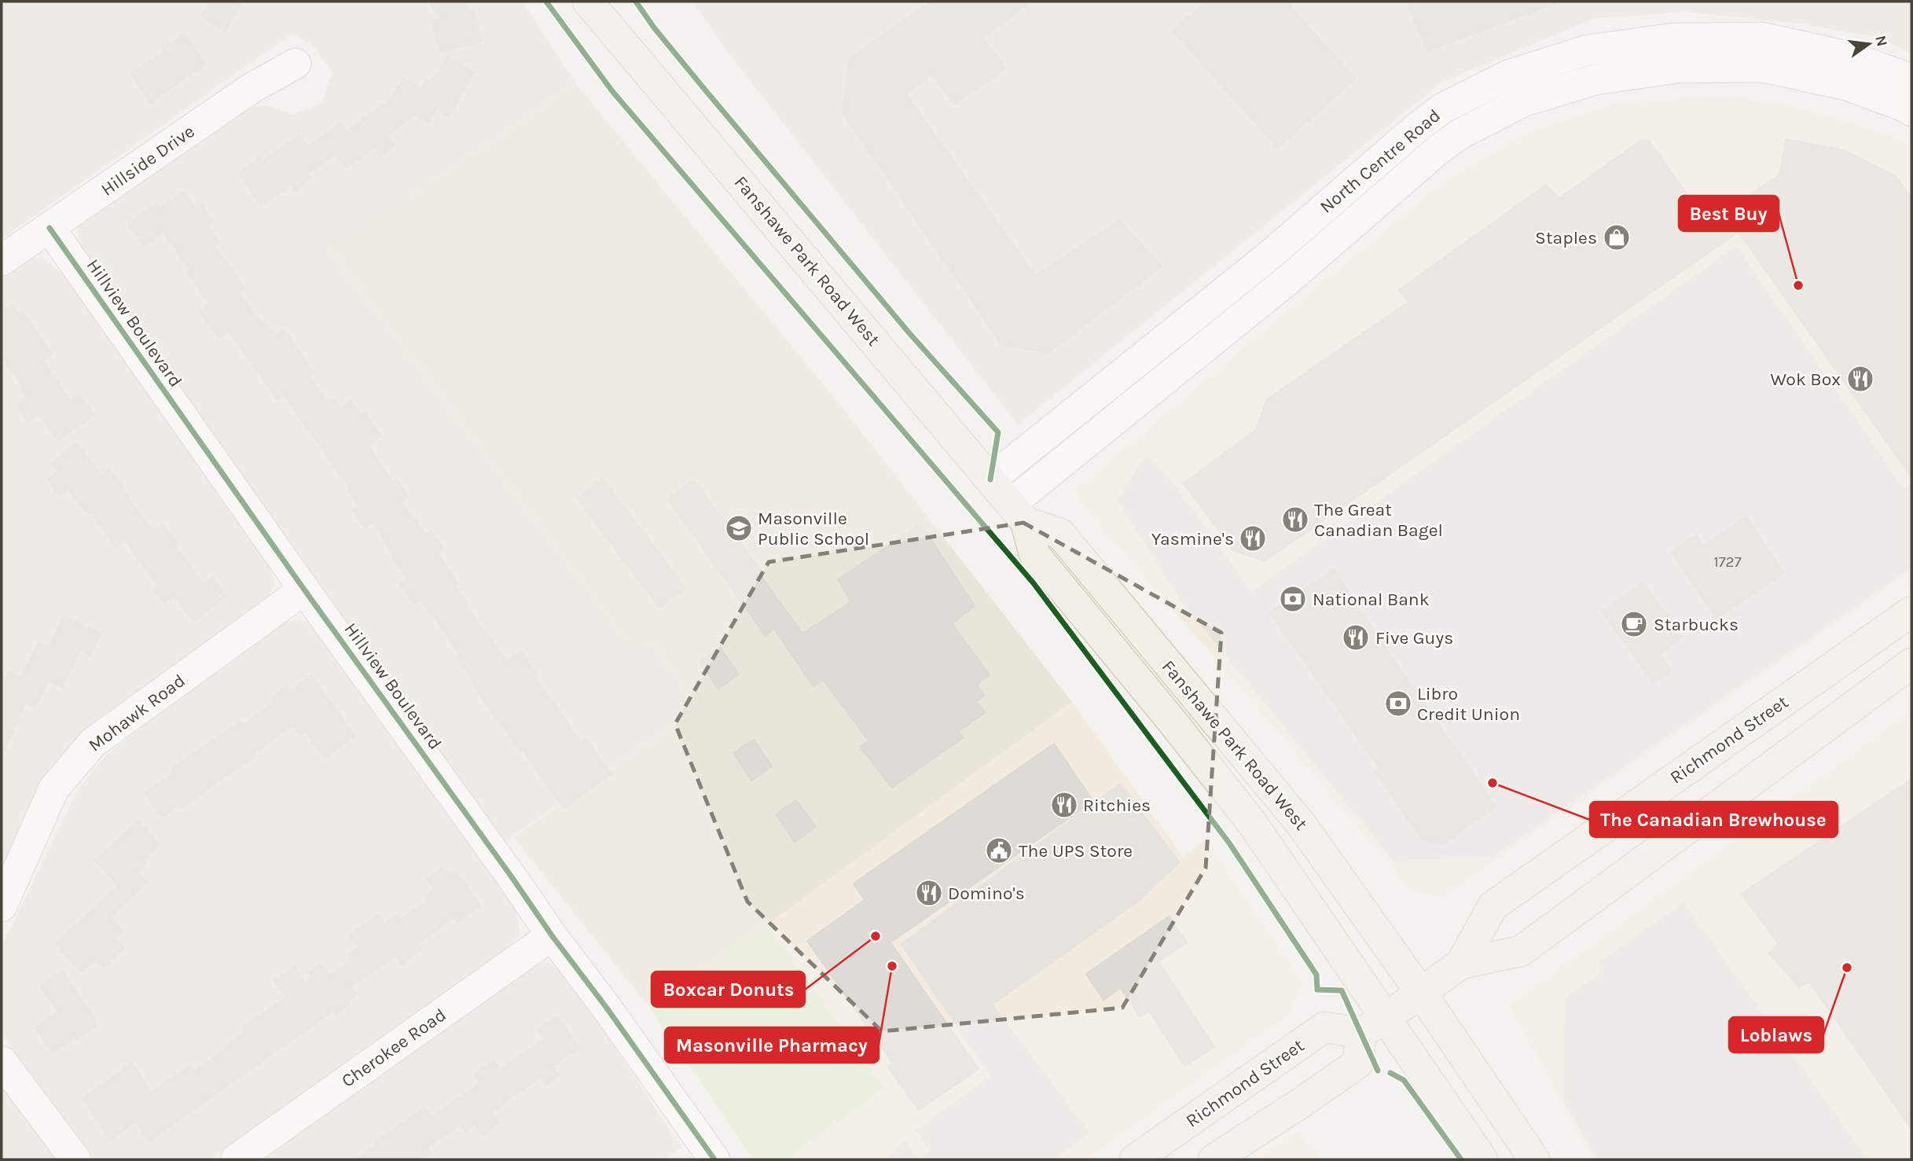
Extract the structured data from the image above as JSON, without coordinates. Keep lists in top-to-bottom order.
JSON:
{
  "streets": {
    "main road": ["Fanshawe Park Road West", "Richmond Street"],
    "street": [
      "Hillside Drive",
      "North Centre Road",
      "Hillview Boulevard",
      "Mohawk Road",
      "Cherokee Road"
    ]
  },
  "crossings": [
    ["Hillside Drive", "Hillview Boulevard"],
    ["North Centre Road", "Fanshawe Park Road West"],
    ["Fanshawe Park Road West", "Richmond Street"],
    ["Hillview Boulevard", "Mohawk Road"],
    ["Hillview Boulevard", "Cherokee Road"]
  ],
  "places": {
    "shop": ["Staples"],
    "other": [
      "Best Buy",
      "The Canadian Brewhouse",
      "Boxcar Donuts",
      "Masonville Pharmacy",
      "Loblaws"
    ],
    "restaurant": [
      "Wok Box",
      "The Great Canadian Bagel",
      "Yasmine's",
      "Five Guys",
      "Ritchies",
      "Domino's"
    ],
    "school or university": ["Masonville Public School"],
    "bank": ["National Bank", "Libro Credit Union"],
    "cafe": ["Starbucks"],
    "public building": ["The UPS Store"]
  },
  "house_numbers": ["1727"],
  "north": "right"
}
